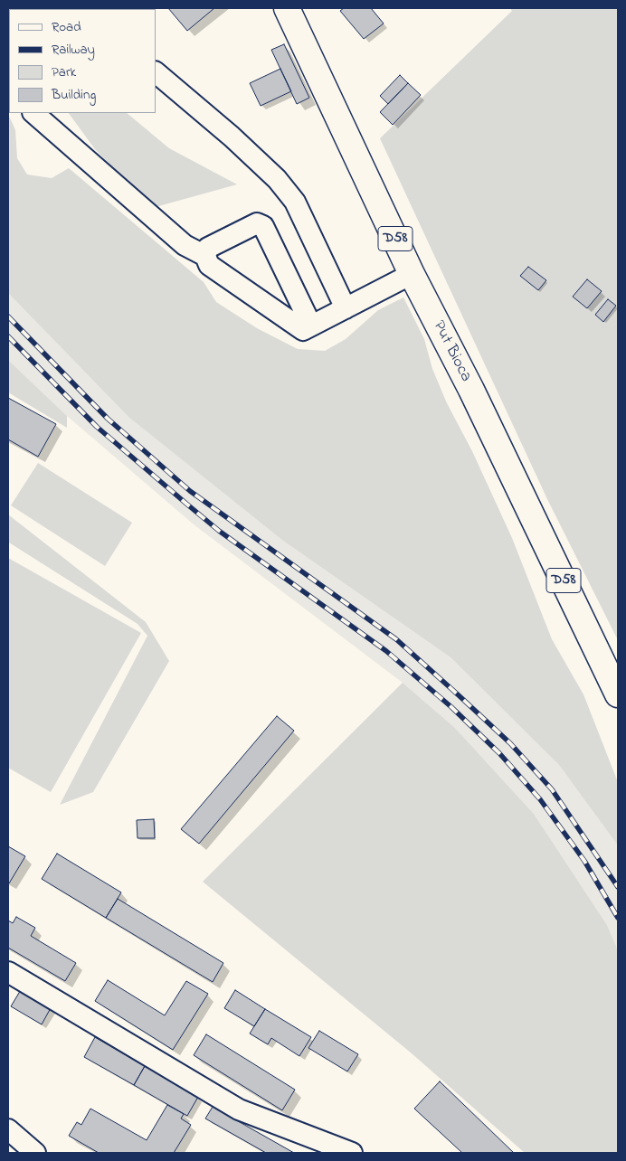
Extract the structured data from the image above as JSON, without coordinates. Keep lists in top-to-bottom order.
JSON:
{
  "streets": {
    "main road": ["D58", "Put Bioca"]
  },
  "legend": [
    "Road",
    "Railway",
    "Park",
    "Building"
  ]
}
